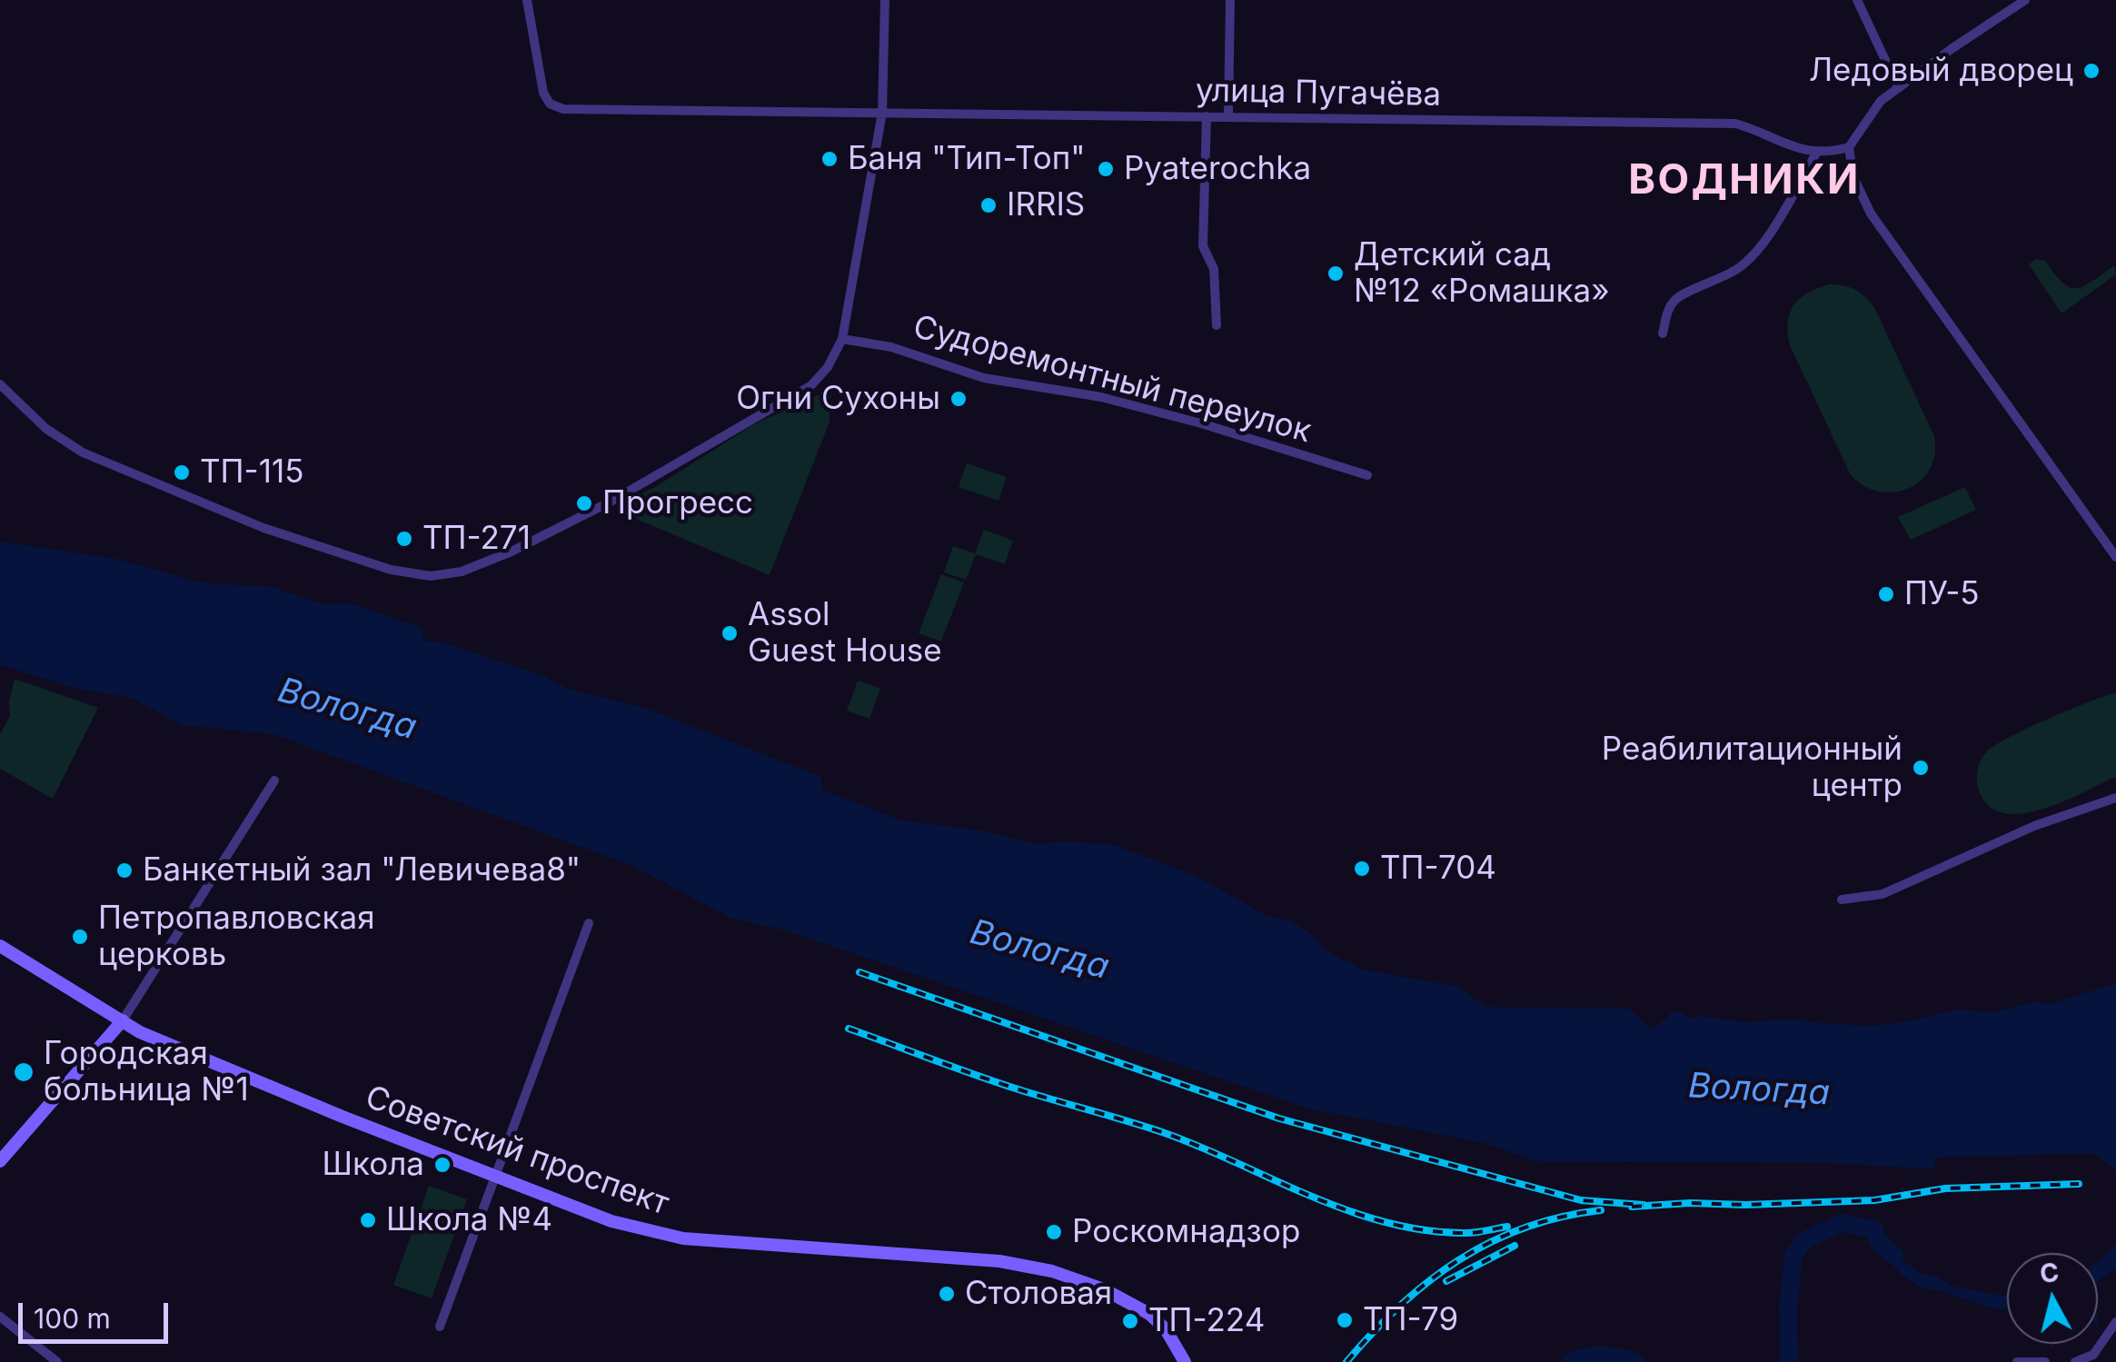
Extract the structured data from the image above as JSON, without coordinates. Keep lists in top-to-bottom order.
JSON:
{
  "streets": {
    "street": ["улица Пугачёва", "Судоремонтный переулок", "Советский проспект"]
  },
  "districts": ["ВОДНИКИ"],
  "water": ["Вологда"],
  "places": [
    "Ледовый дворец",
    "Баня \"Тип-Топ\"",
    "Pyaterochka",
    "IRRIS",
    "Детский сад №12 «Ромашка»",
    "Огни Сухоны",
    "ТП-115",
    "Прогресс",
    "ТП-271",
    "ПУ-5",
    "Assol Guest House",
    "Реабилитационный центр",
    "ТП-704",
    "Банкетный зал \"Левичева8\"",
    "Петропавловская церковь",
    "Городская больница №1",
    "Школа",
    "Школа №4",
    "Роскомнадзор",
    "Столовая",
    "ТП-79",
    "ТП-224"
  ],
  "scale_bar": "100 m",
  "north": "top"
}
